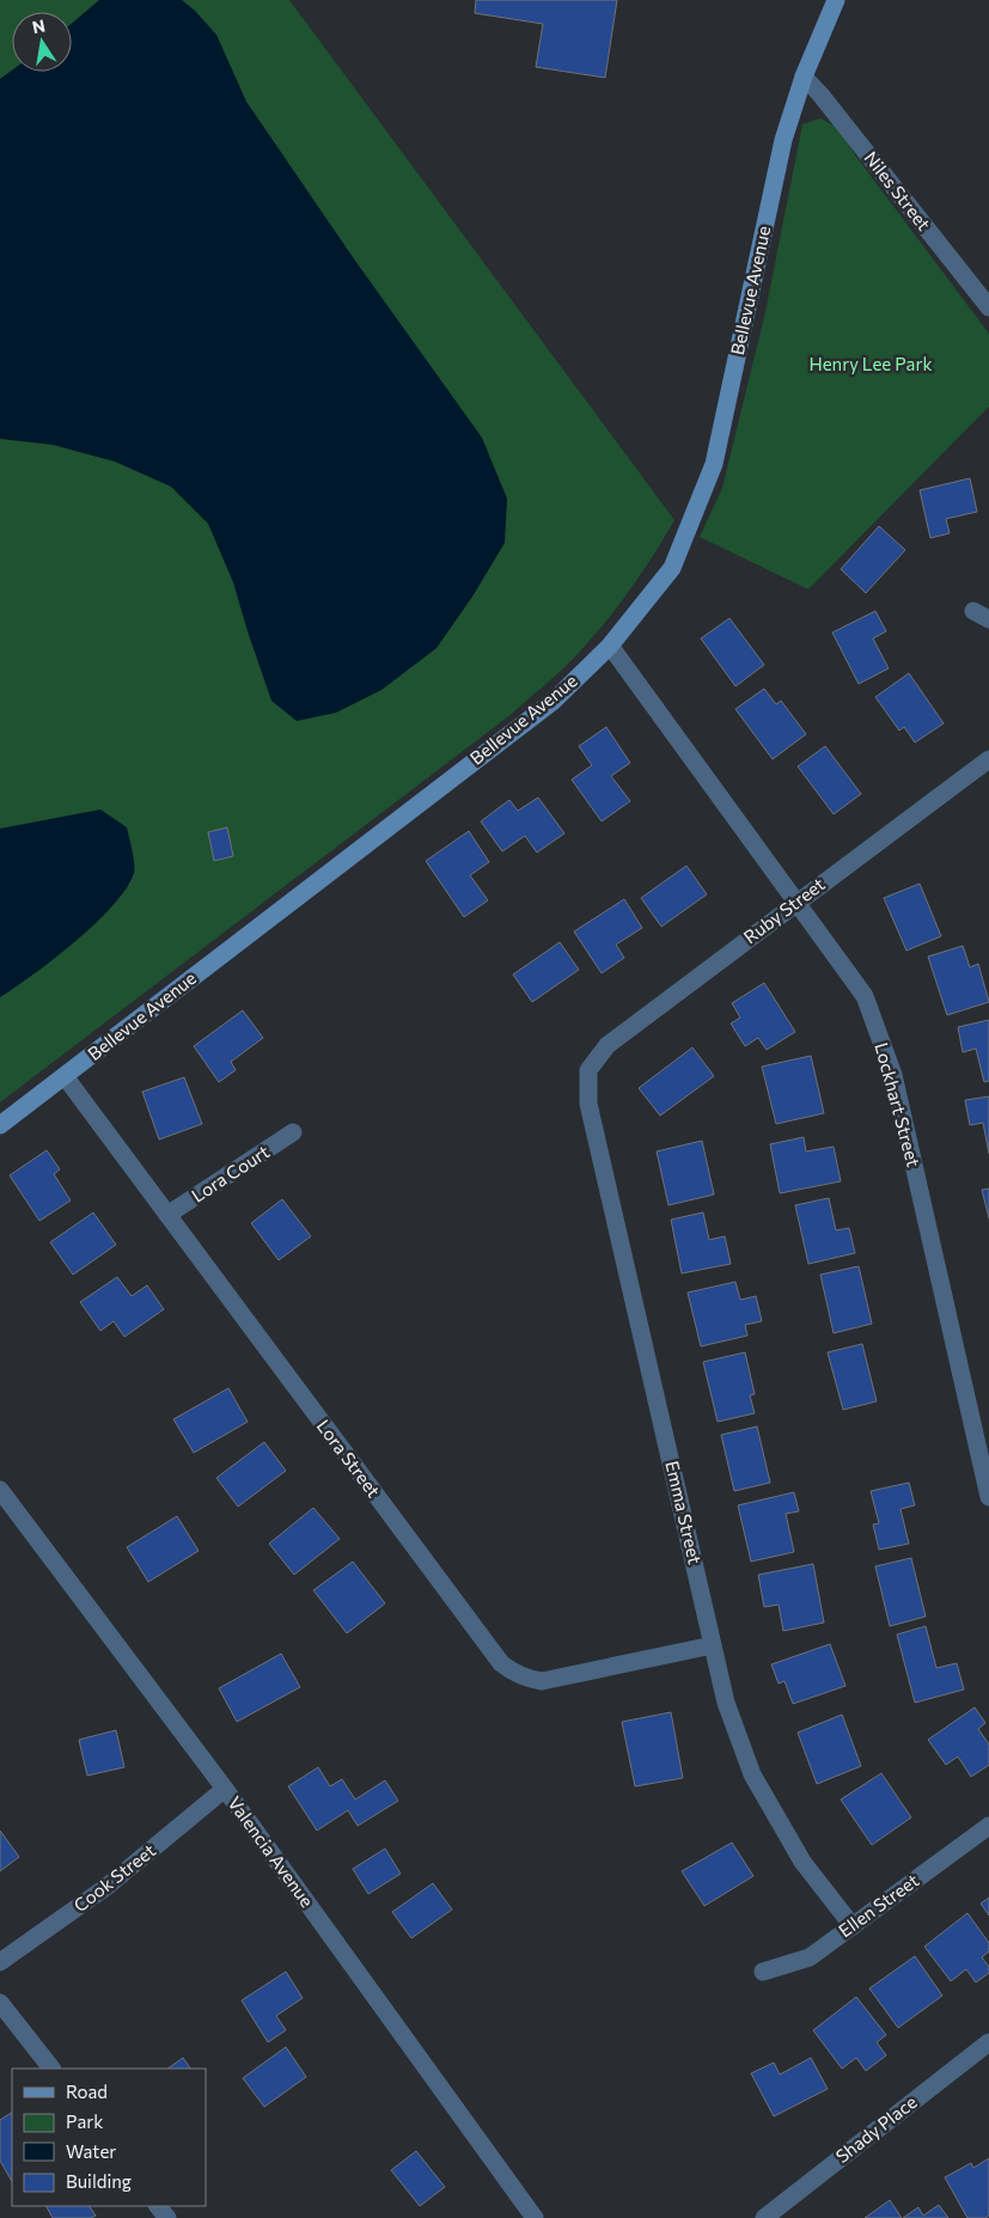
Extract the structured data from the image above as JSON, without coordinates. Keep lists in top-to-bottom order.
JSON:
{
  "streets": {
    "street": [
      "Niles Street",
      "Bellevue Avenue",
      "Ruby Street",
      "Lockhart Street",
      "Lora Court",
      "Lora Street",
      "Emma Street",
      "Valencia Avenue",
      "Cook Street",
      "Ellen Street",
      "Shady Place"
    ]
  },
  "crossings": [
    ["Niles Street", "Bellevue Avenue"],
    ["Bellevue Avenue", "Lockhart Street"],
    ["Bellevue Avenue", "Lora Street"],
    ["Ruby Street", "Lockhart Street"],
    ["Ruby Street", "Emma Street"],
    ["Lora Court", "Lora Street"],
    ["Lora Street", "Emma Street"],
    ["Emma Street", "Ellen Street"],
    ["Valencia Avenue", "Cook Street"]
  ],
  "parks": ["Henry Lee Park"],
  "legend": [
    "Road",
    "Park",
    "Water",
    "Building"
  ],
  "north": "top"
}
